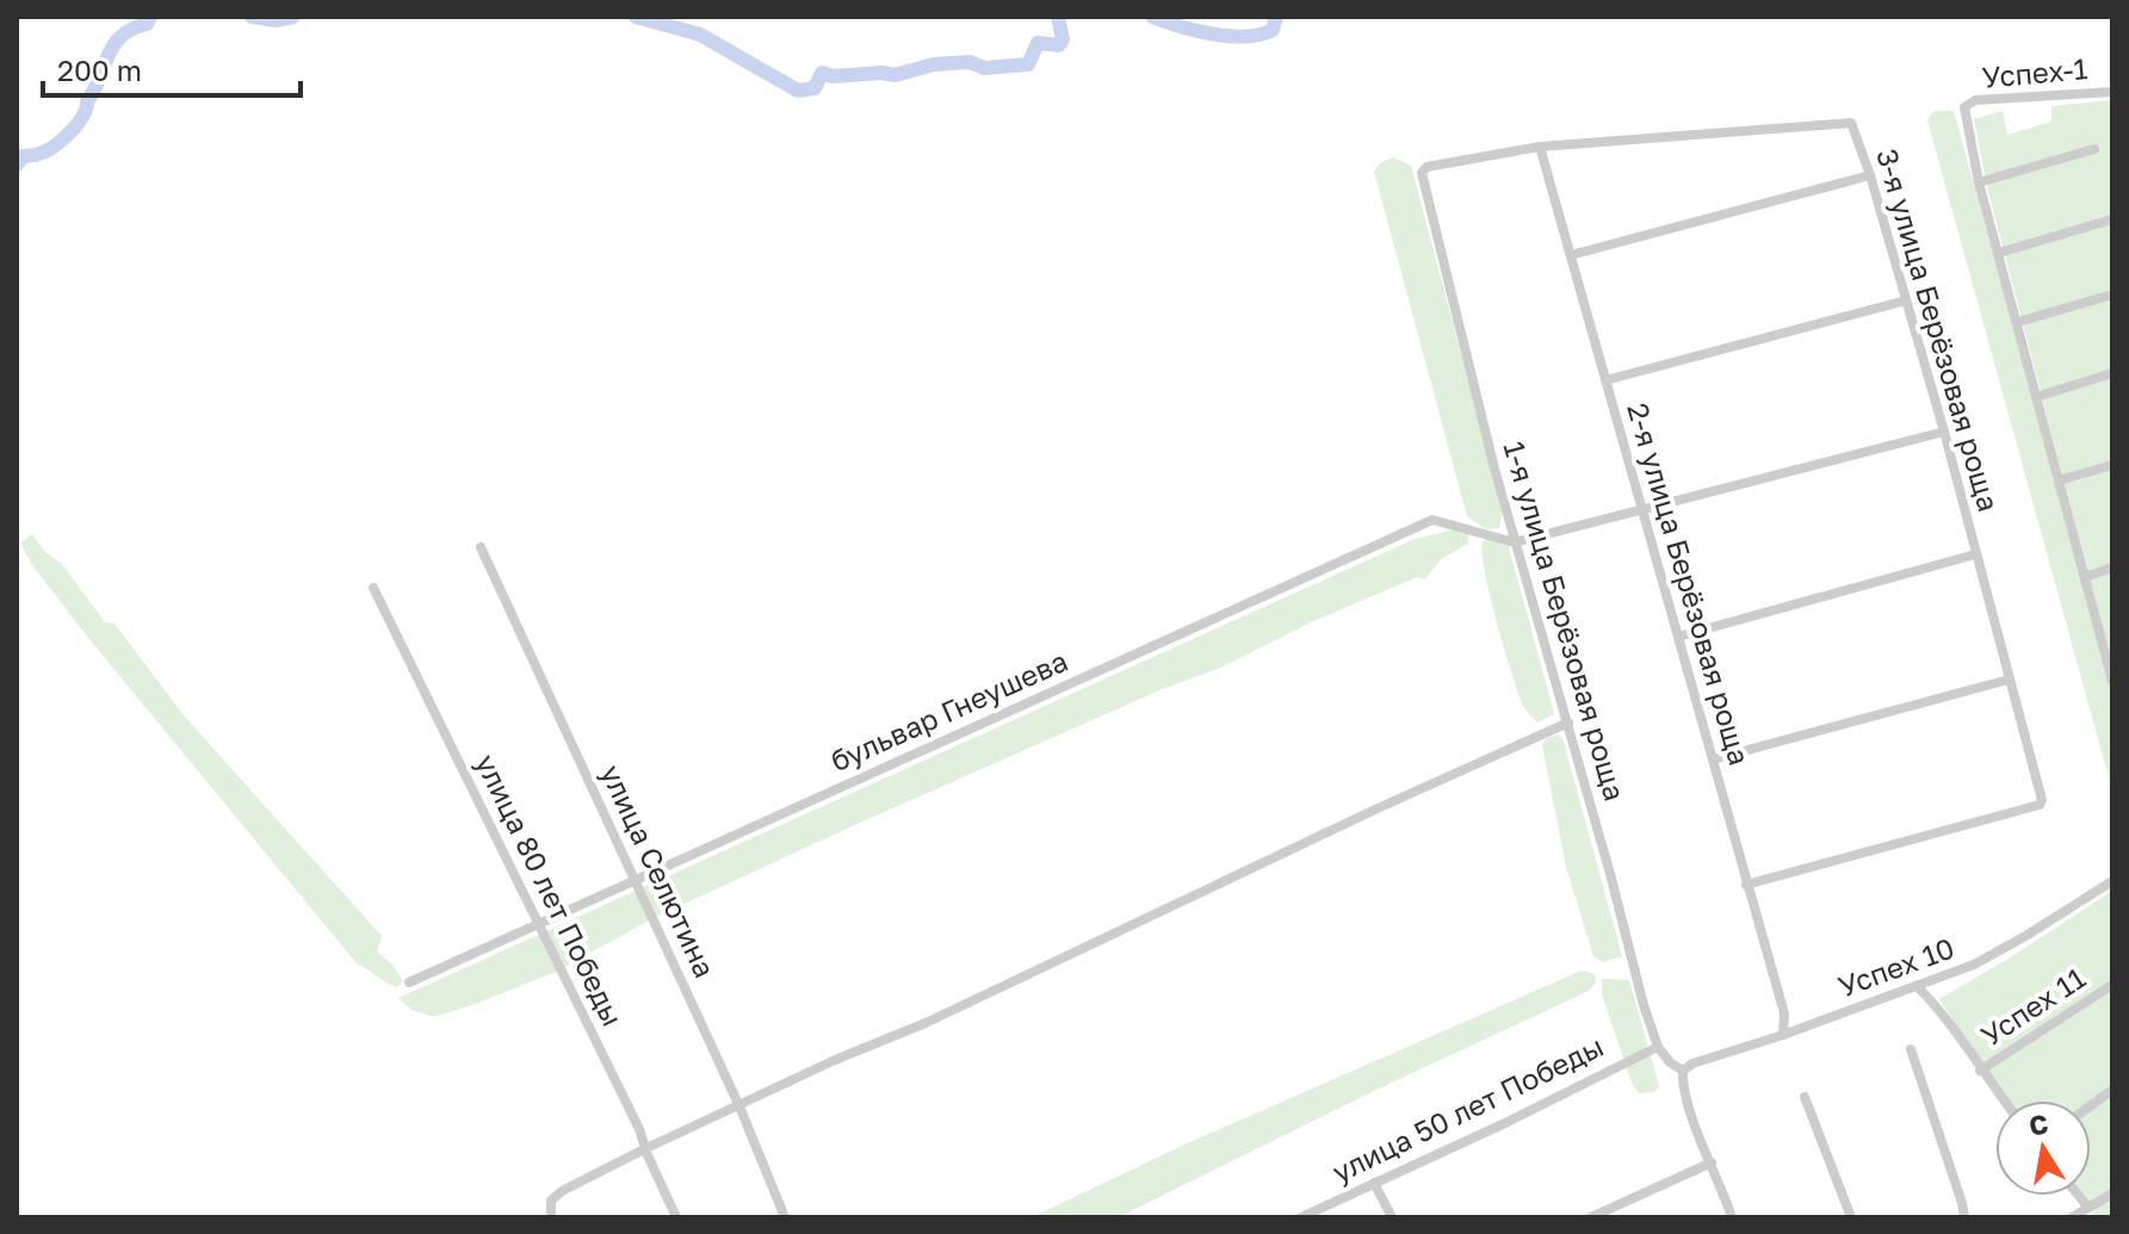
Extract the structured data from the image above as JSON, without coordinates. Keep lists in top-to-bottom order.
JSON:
{
  "streets": {
    "street": [
      "Успех-1",
      "3-я улица Берёзовая роща",
      "2-я улица Берёзовая роща",
      "1-я улица Берёзовая роща",
      "бульвар Гнеушева",
      "улица Селютина",
      "улица 80 лет Победы",
      "Успех 10",
      "Успех 11",
      "улица 50 лет Победы"
    ]
  },
  "crossings": [
    ["3-я улица Берёзовая роща", "2-я улица Берёзовая роща"],
    ["3-я улица Берёзовая роща", "1-я улица Берёзовая роща"],
    ["2-я улица Берёзовая роща", "Успех 10"],
    ["1-я улица Берёзовая роща", "бульвар Гнеушева"],
    ["1-я улица Берёзовая роща", "улица 50 лет Победы"],
    ["бульвар Гнеушева", "улица Селютина"],
    ["бульвар Гнеушева", "улица 80 лет Победы"]
  ],
  "scale_bar": "200 m",
  "north": "top"
}
